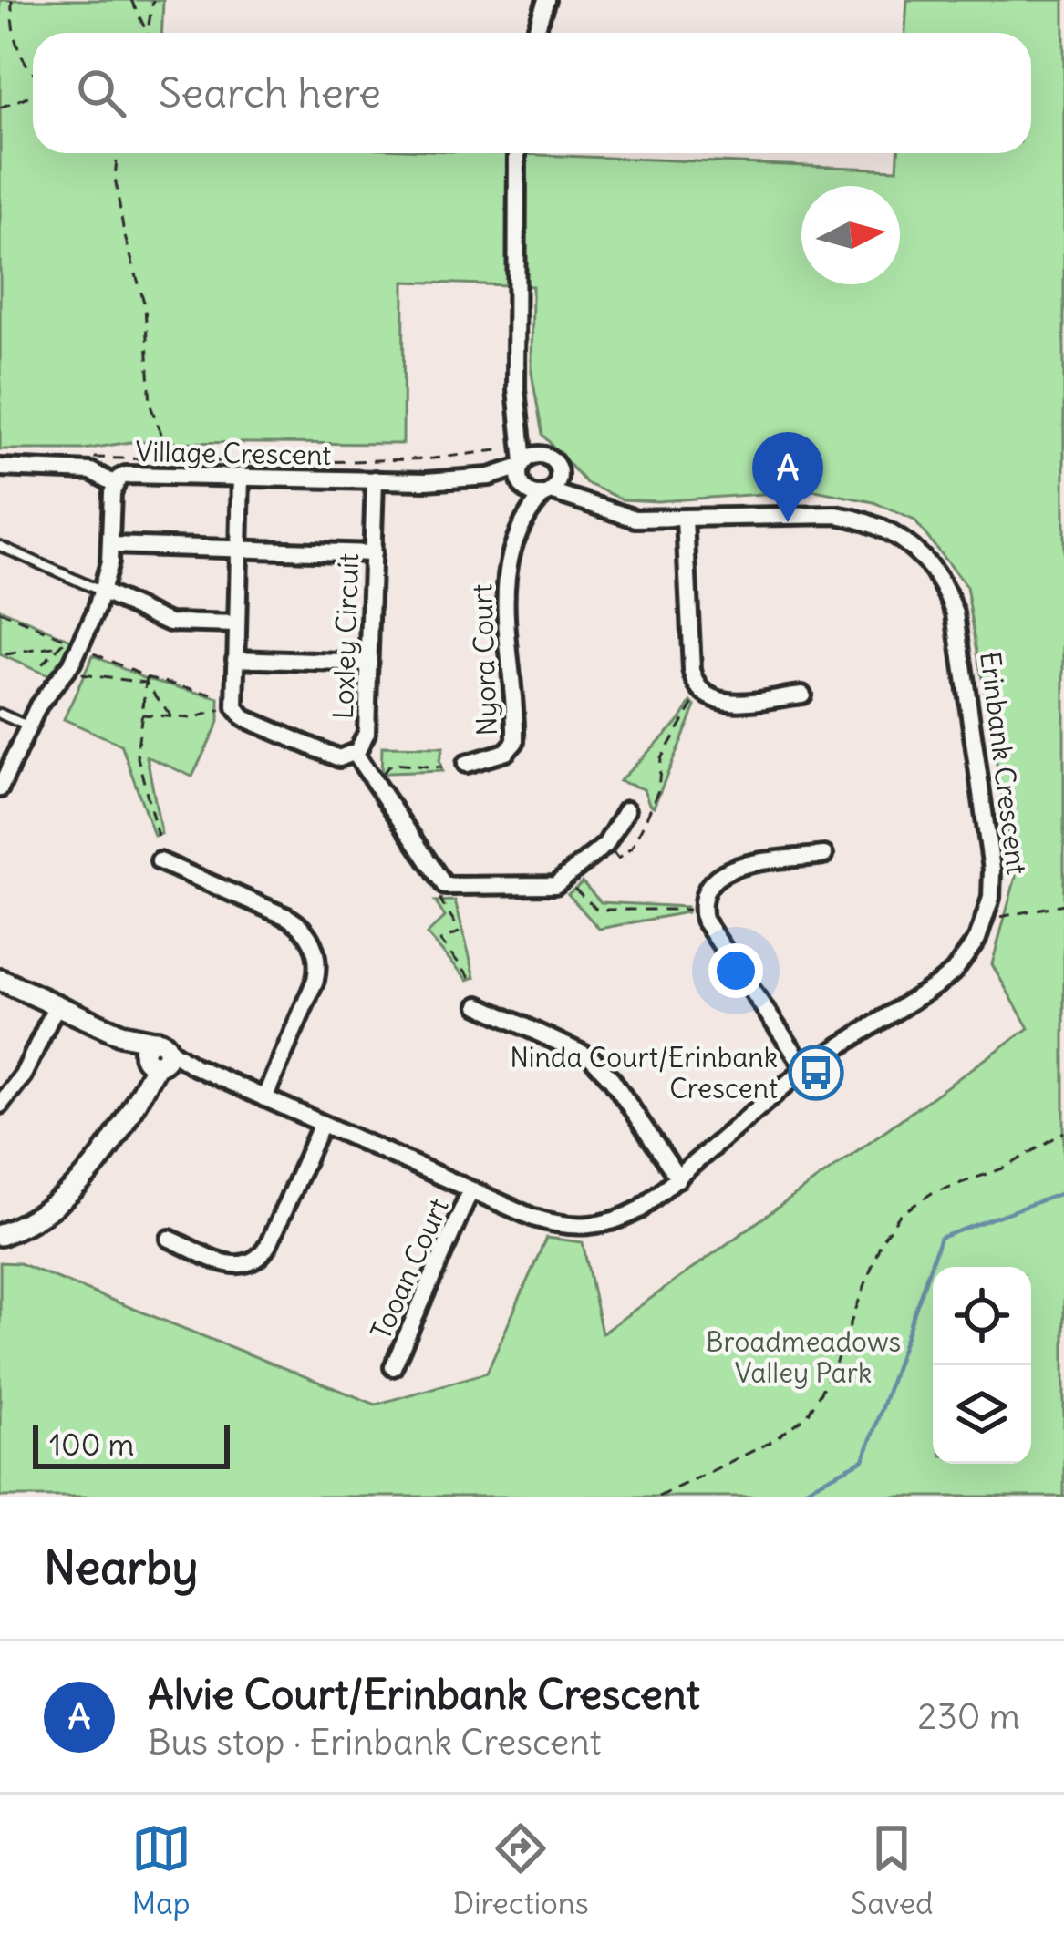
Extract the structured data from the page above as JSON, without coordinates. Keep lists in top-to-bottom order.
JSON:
{
  "streets": {
    "street": [
      "Village Crescent",
      "Loxley Circuit",
      "Nyora Court",
      "Erinbank Crescent",
      "Tooan Court"
    ]
  },
  "crossings": [
    ["Village Crescent", "Loxley Circuit"],
    ["Village Crescent", "Nyora Court"],
    ["Village Crescent", "Erinbank Crescent"],
    ["Nyora Court", "Erinbank Crescent"],
    ["Erinbank Crescent", "Tooan Court"]
  ],
  "parks": ["Broadmeadows Valley Park"],
  "places": {
    "bus stop": ["Ninda Court/Erinbank Crescent"]
  },
  "scale_bar": "100 m",
  "north": "right",
  "page": {
    "search": "Search here",
    "pins": "A",
    "scale": "100 m",
    "heading": "Nearby",
    "list": [
      {
        "mark": "A",
        "name": "Alvie Court/Erinbank Crescent",
        "note": "Bus stop · Erinbank Crescent",
        "value": "230 m"
      }
    ],
    "nav": ["Map", "Directions", "Saved"]
  }
}
